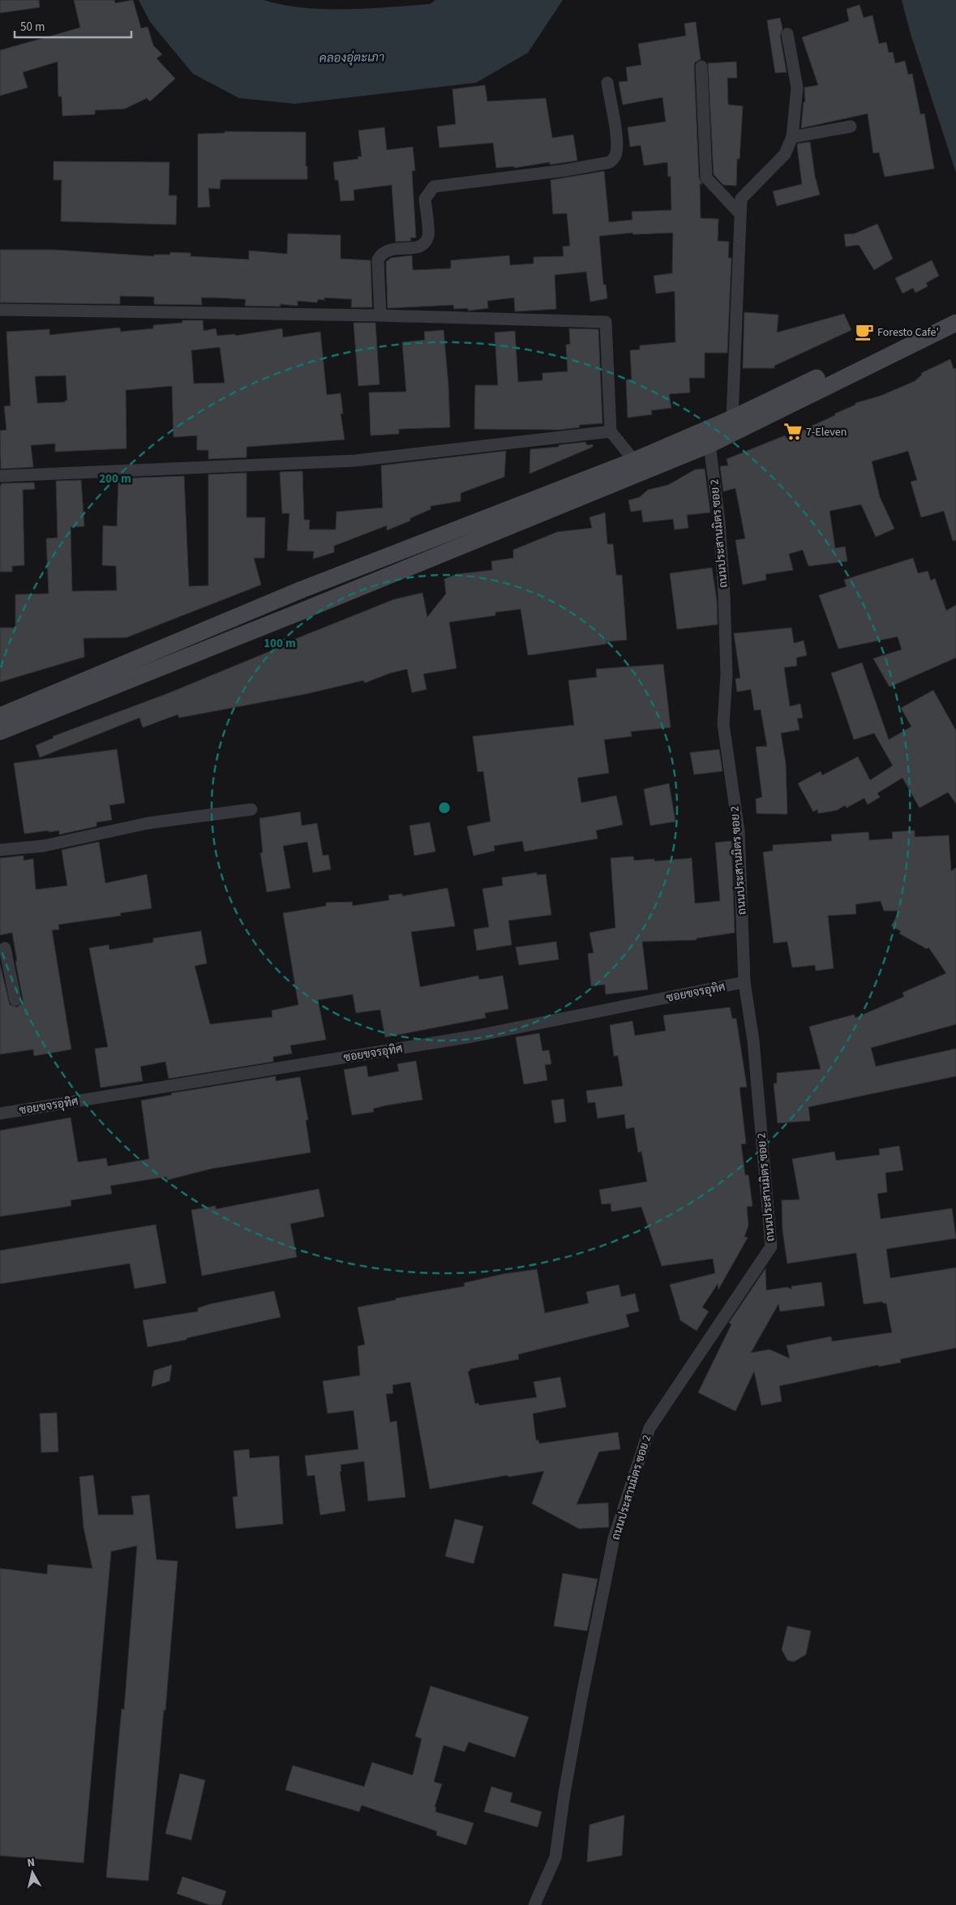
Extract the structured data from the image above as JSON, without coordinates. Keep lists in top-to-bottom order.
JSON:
{
  "streets": {
    "street": ["ถนนประสานมิตร ซอย 2", "ซอยขจรอุทิศ"]
  },
  "crossings": [
    ["ถนนประสานมิตร ซอย 2", "ซอยขจรอุทิศ"]
  ],
  "water": ["คลองอุ่ตะเภา"],
  "places": {
    "cafe": ["Foresto Cafe'"],
    "supermarket": ["7-Eleven"]
  },
  "scale_bar": "50 m",
  "north": "top",
  "rings": ["200 m", "100 m"]
}
